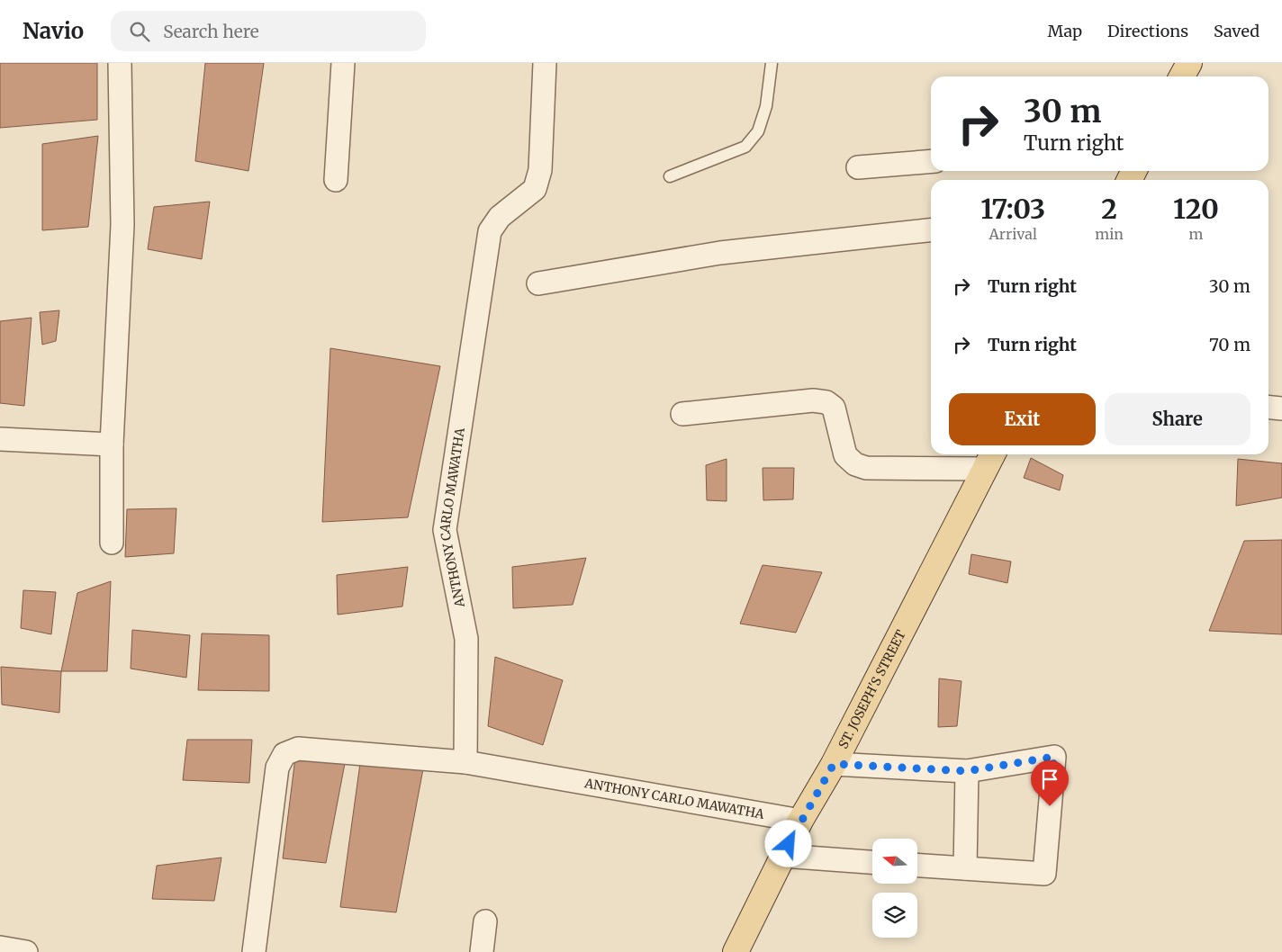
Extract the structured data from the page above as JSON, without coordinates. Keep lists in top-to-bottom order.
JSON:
{
  "streets": {
    "main road": ["ST. JOSEPH'S STREET"],
    "street": ["ANTHONY CARLO MAWATHA"]
  },
  "crossings": [
    ["ANTHONY CARLO MAWATHA", "ST. JOSEPH'S STREET"]
  ],
  "north": "left",
  "page": {
    "header": "Navio",
    "search": "Search here",
    "nav": ["Map", "Directions", "Saved"],
    "turn": ["30 m", "Turn right"],
    "eta": [
      "17:03",
      "Arrival",
      "2",
      "min",
      "120",
      "m"
    ],
    "list": [
      {
        "name": "Turn right",
        "value": "30 m"
      },
      {
        "name": "Turn right",
        "value": "70 m"
      }
    ],
    "buttons": ["Exit", "Share"]
  }
}
